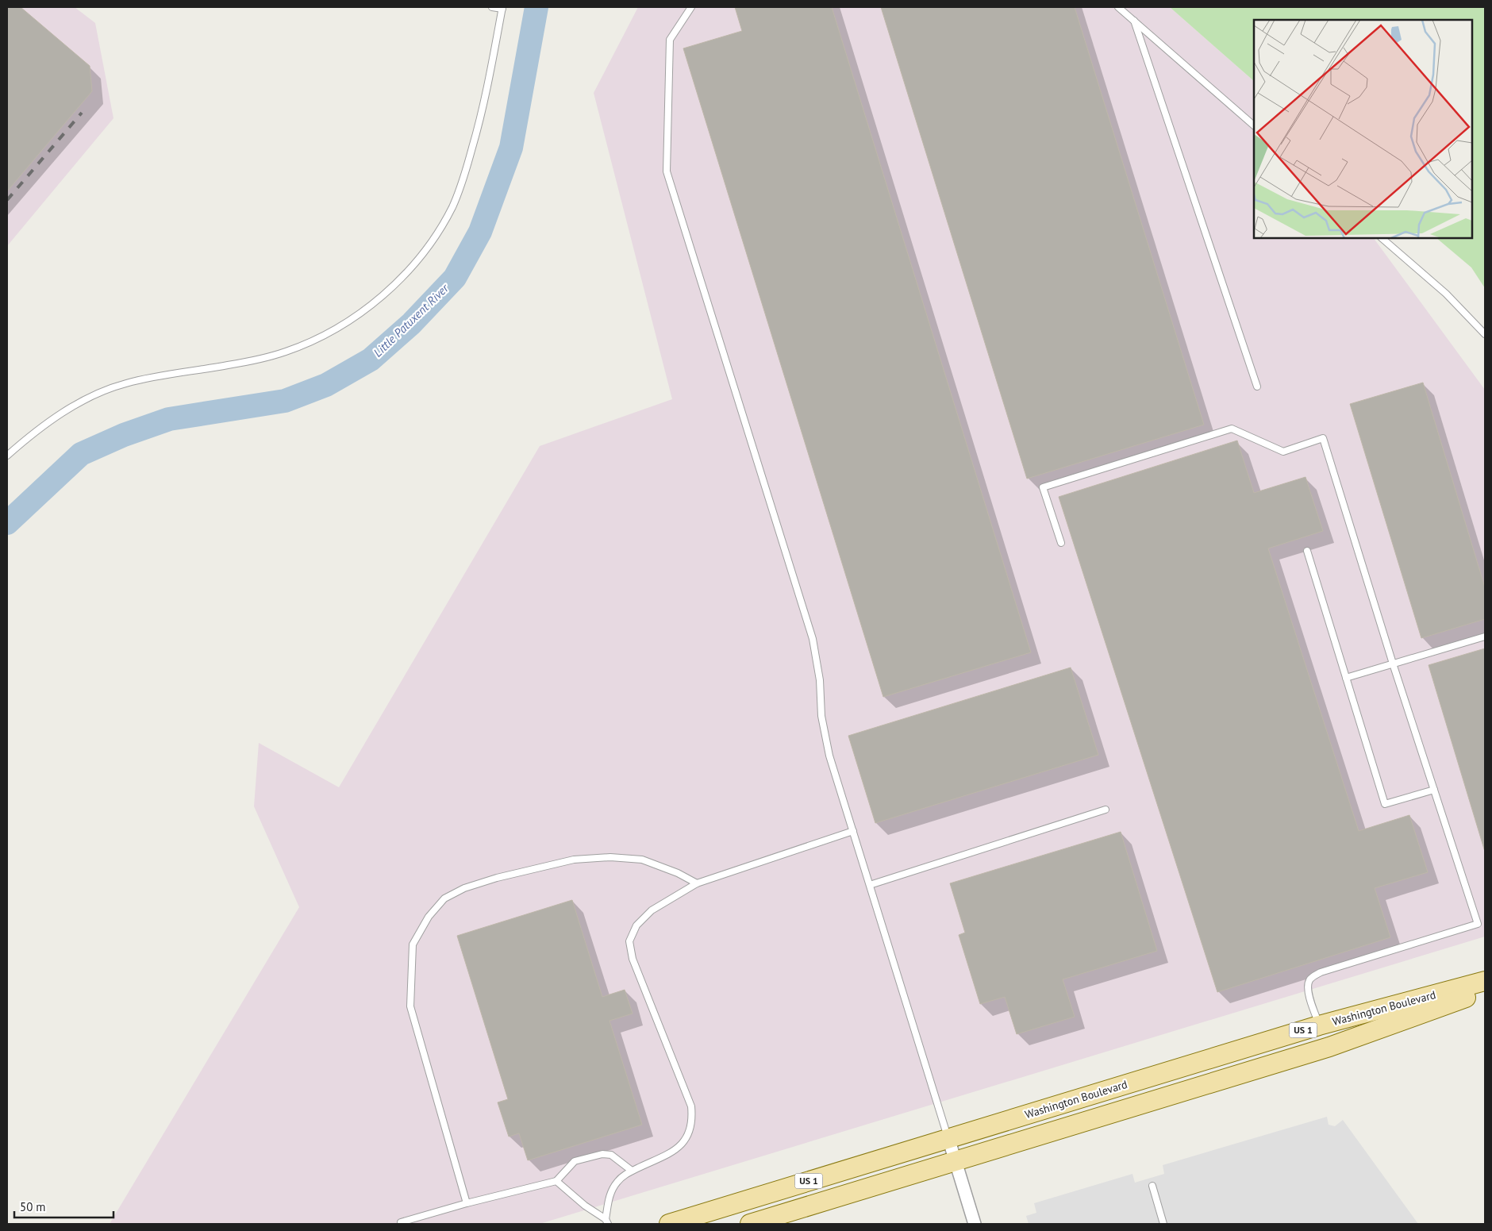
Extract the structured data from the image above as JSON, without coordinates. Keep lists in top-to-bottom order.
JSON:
{
  "streets": {
    "main road": ["Washington Boulevard", "US 1"]
  },
  "water": ["Little Patuxent River"],
  "scale_bar": "50 m"
}
